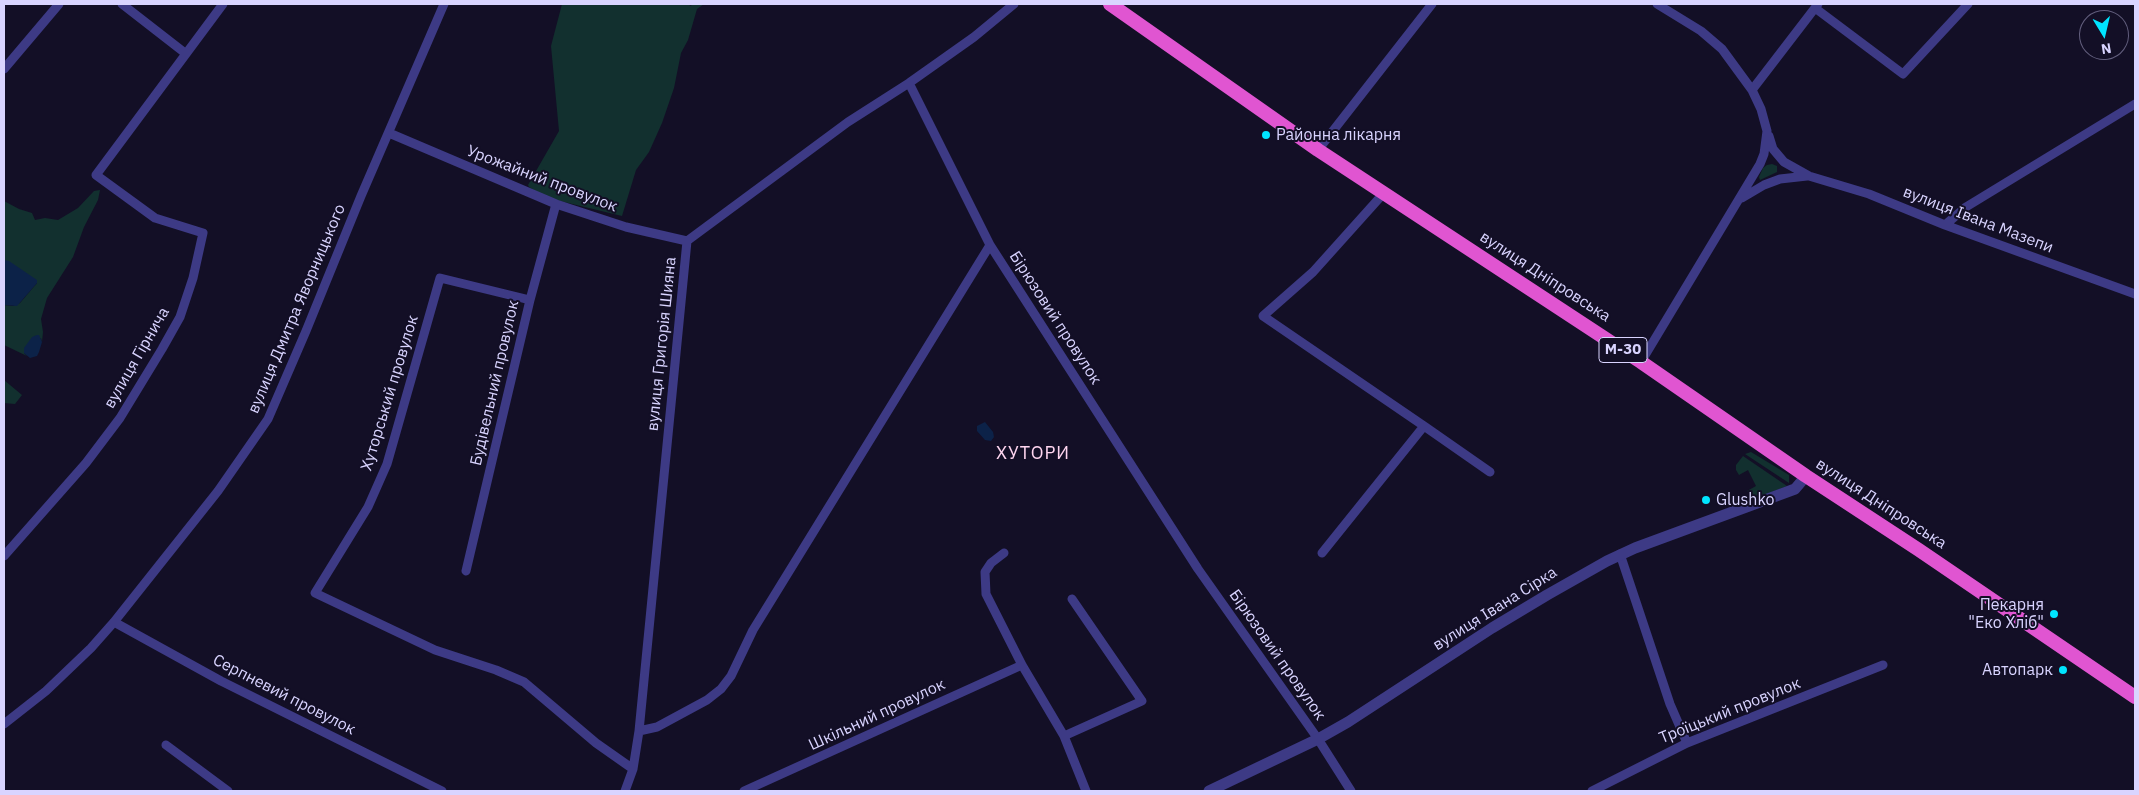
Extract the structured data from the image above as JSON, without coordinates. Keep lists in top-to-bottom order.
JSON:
{
  "streets": {
    "highway": ["вулиця Дніпровська", "М-30"],
    "street": [
      "Урожайний провулок",
      "вулиця Івана Мазепи",
      "вулиця Дмитра Яворницького",
      "Бірюзовий провулок",
      "вулиця Григорія Шияна",
      "вулиця Гірнича",
      "Будівельний провулок",
      "Хуторський провулок",
      "вулиця Івана Сірка",
      "Серпневий провулок",
      "Троїцький провулок",
      "Шкільний провулок"
    ]
  },
  "crossings": [
    ["Урожайний провулок", "вулиця Дмитра Яворницького"],
    ["Урожайний провулок", "вулиця Григорія Шияна"],
    ["Урожайний провулок", "Будівельний провулок"],
    ["вулиця Івана Мазепи", "вулиця Дніпровська"],
    ["вулиця Дніпровська", "вулиця Івана Сірка"],
    ["вулиця Дмитра Яворницького", "Серпневий провулок"],
    ["Бірюзовий провулок", "вулиця Григорія Шияна"],
    ["Бірюзовий провулок", "вулиця Івана Сірка"],
    ["вулиця Григорія Шияна", "Хуторський провулок"],
    ["Будівельний провулок", "Хуторський провулок"]
  ],
  "districts": ["ХУТОРИ"],
  "places": [
    "Районна лікарня",
    "Glushko",
    "Пекарня \"Еко Хліб\"",
    "Автопарк"
  ],
  "north": "bottom"
}
